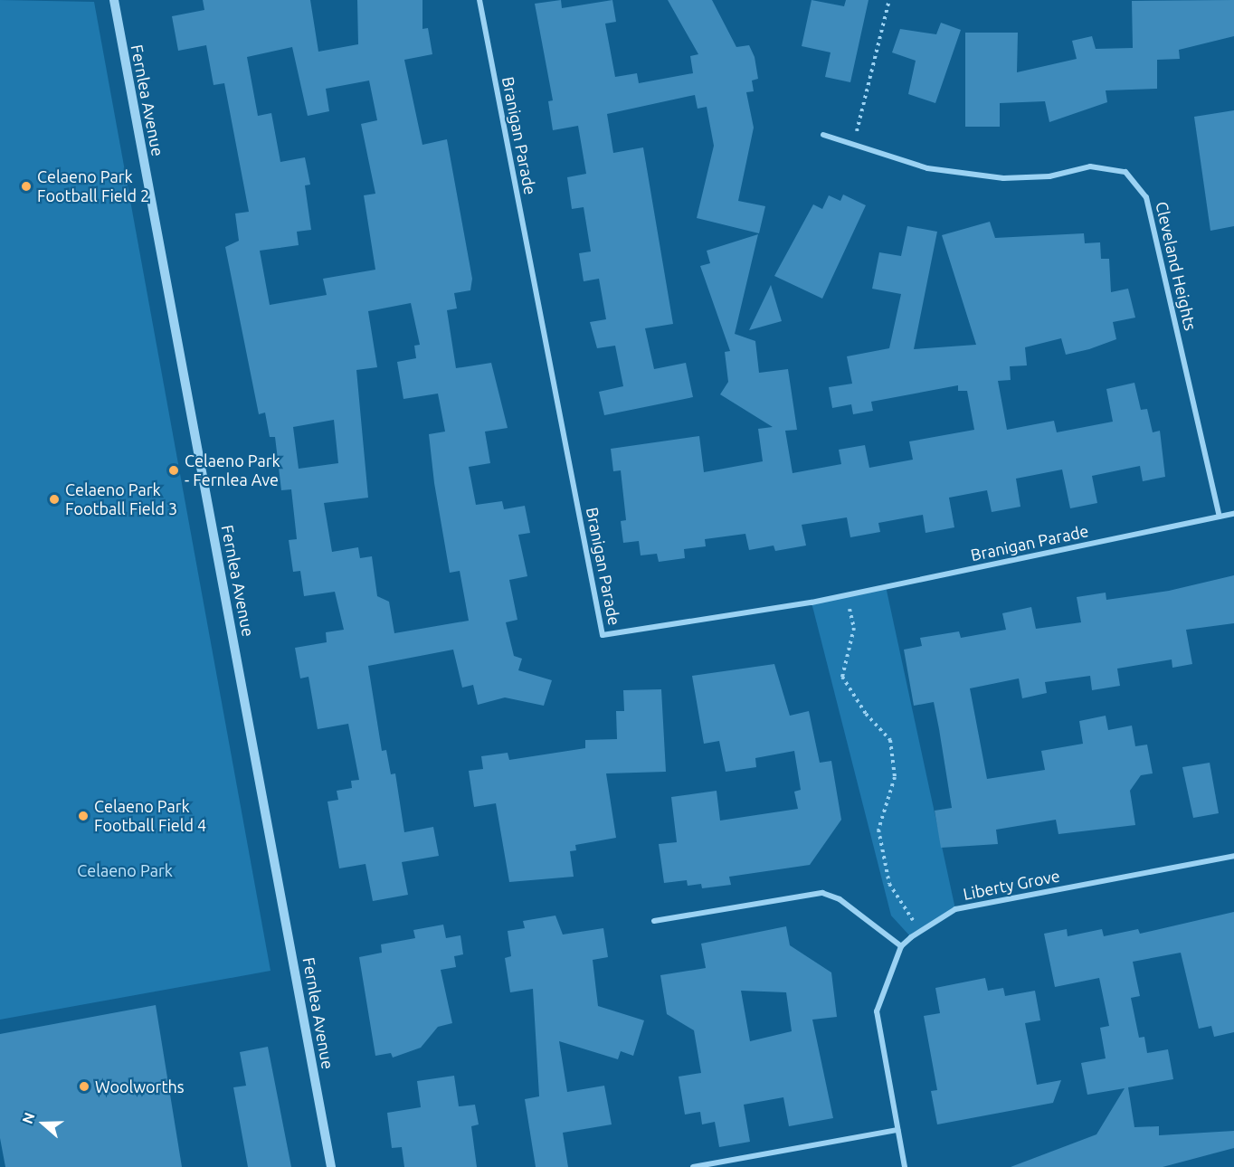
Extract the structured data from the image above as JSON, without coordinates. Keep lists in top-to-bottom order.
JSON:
{
  "streets": {
    "street": [
      "Fernlea Avenue",
      "Branigan Parade",
      "Cleveland Heights",
      "Liberty Grove"
    ]
  },
  "crossings": [
    ["Branigan Parade", "Cleveland Heights"]
  ],
  "parks": ["Celaeno Park"],
  "places": [
    "Celaeno Park Football Field 2",
    "Celaeno Park - Fernlea Ave",
    "Celaeno Park Football Field 3",
    "Celaeno Park Football Field 4",
    "Woolworths"
  ],
  "north": "left"
}
